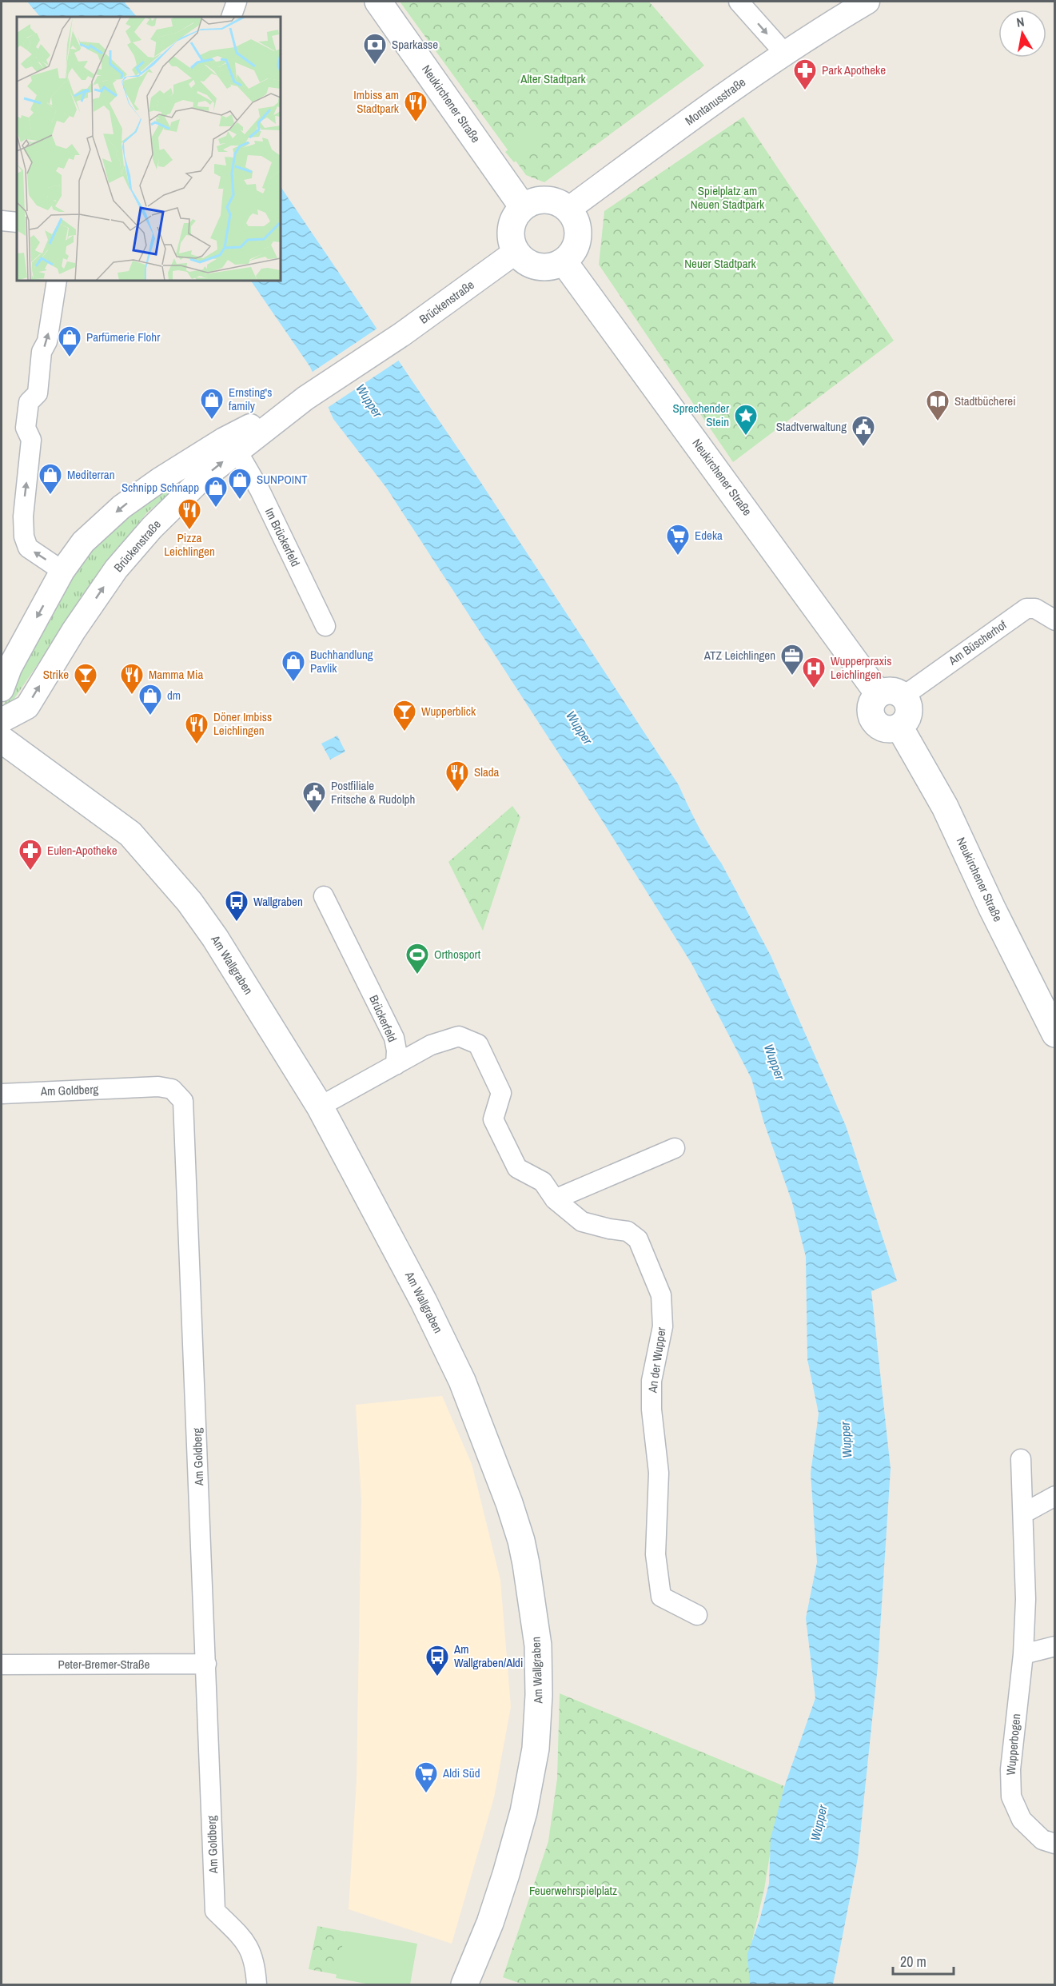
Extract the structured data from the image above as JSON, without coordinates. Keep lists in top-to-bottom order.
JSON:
{
  "streets": {
    "main road": ["Neukirchener Straße", "Am Wallgraben"],
    "street": [
      "Montanusstraße",
      "Brückenstraße",
      "Im Brückerfeld",
      "Am Büscherhof",
      "Brückerfeld",
      "Am Goldberg",
      "An der Wupper",
      "Peter-Bremer-Straße",
      "Wupperbogen"
    ]
  },
  "crossings": [
    ["Montanusstraße", "Neukirchener Straße"],
    ["Montanusstraße", "Brückenstraße"],
    ["Neukirchener Straße", "Brückenstraße"],
    ["Neukirchener Straße", "Am Büscherhof"],
    ["Brückenstraße", "Im Brückerfeld"],
    ["Brückerfeld", "An der Wupper"],
    ["Am Goldberg", "Peter-Bremer-Straße"]
  ],
  "water": ["Wupper"],
  "parks": [
    "Alter Stadtpark",
    "Spielplatz am Neuen Stadtpark",
    "Neuer Stadtpark",
    "Feuerwehrspielplatz"
  ],
  "places": {
    "bank": ["Sparkasse"],
    "pharmacy": ["Park Apotheke", "Eulen-Apotheke"],
    "restaurant": [
      "Imbiss am Stadtpark",
      "Pizza Leichlingen",
      "Mamma Mia",
      "Döner Imbiss Leichlingen",
      "Slada"
    ],
    "shop": [
      "Parfümerie Flohr",
      "Ernsting's family",
      "Mediterran",
      "SUNPOINT",
      "Schnipp Schnapp",
      "Buchhandlung Pavlik",
      "dm"
    ],
    "library": ["Stadtbücherei"],
    "place": ["Sprechender Stein"],
    "public building": ["Stadtverwaltung", "Postfiliale Fritsche & Rudolph"],
    "supermarket": ["Edeka", "Aldi Süd"],
    "office": ["ATZ Leichlingen"],
    "hospital": ["Wupperpraxis Leichlingen"],
    "bar": ["Strike", "Wupperblick"],
    "bus stop": ["Wallgraben", "Am Wallgraben/Aldi"],
    "sports": ["Orthosport"]
  },
  "scale_bar": "20 m",
  "north": "top"
}
